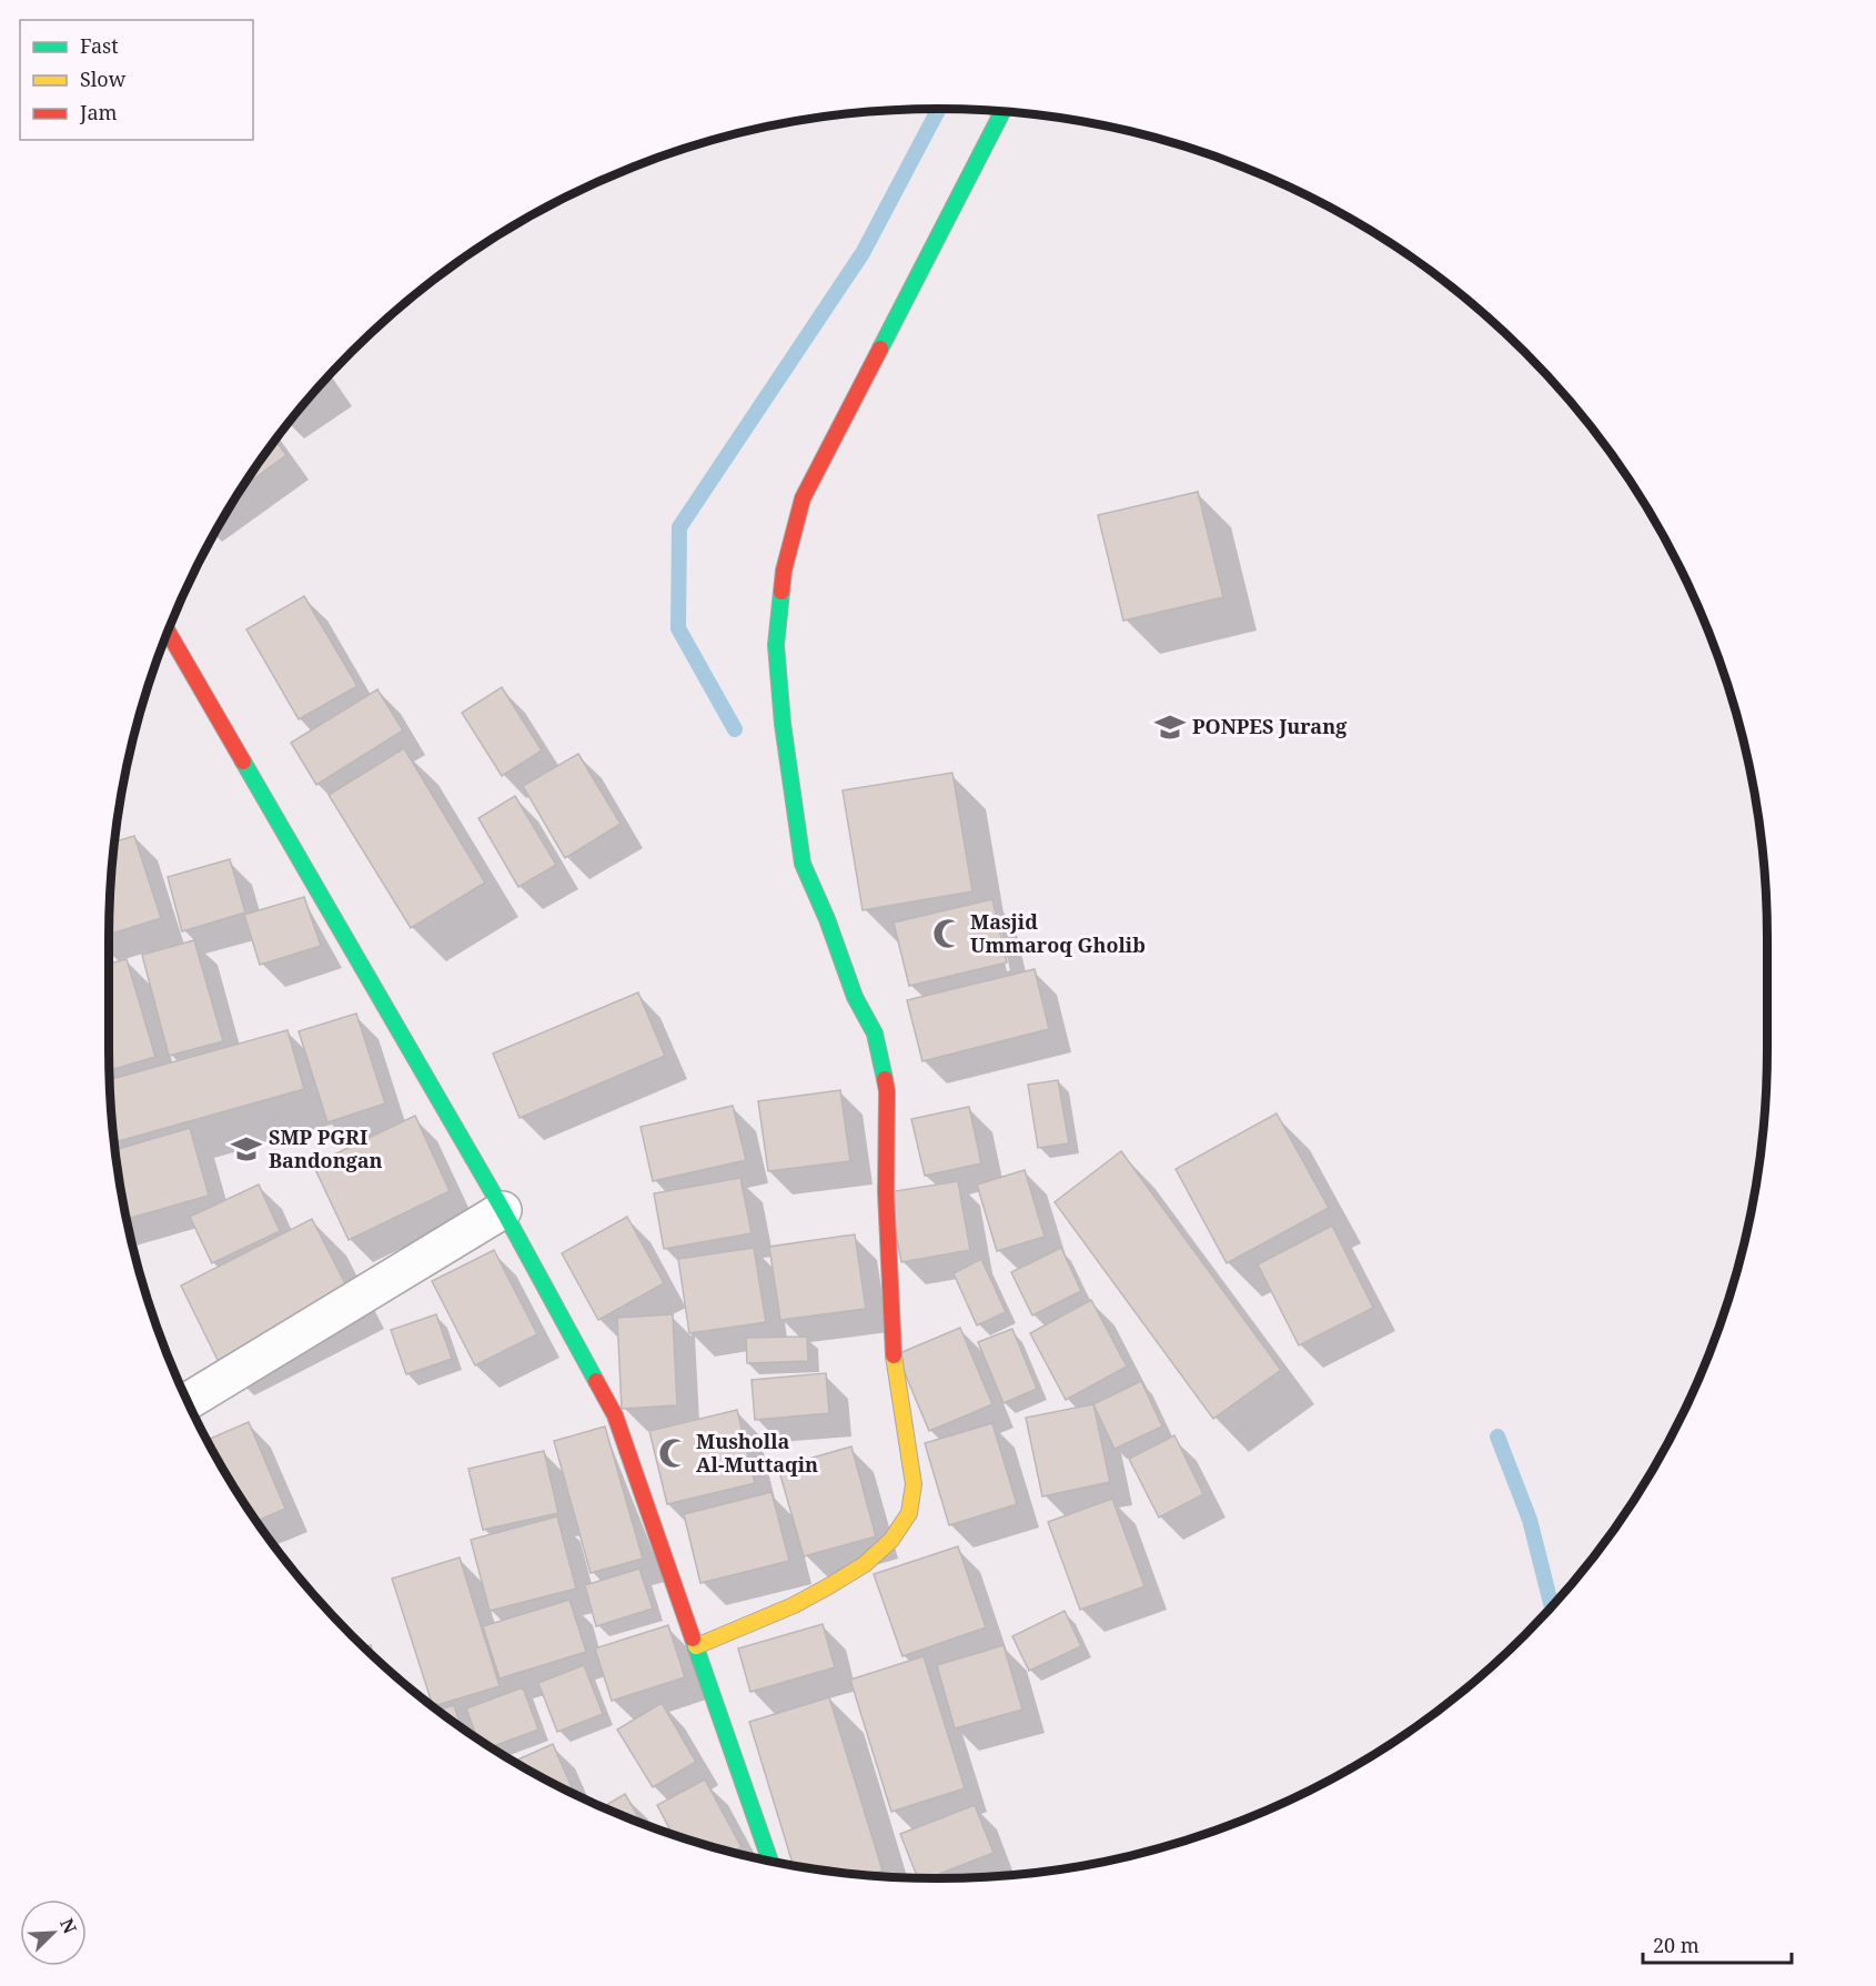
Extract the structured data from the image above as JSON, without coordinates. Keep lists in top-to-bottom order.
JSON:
{
  "places": {
    "school or university": ["PONPES Jurang", "SMP PGRI Bandongan"],
    "mosque": ["Masjid Ummaroq Gholib", "Musholla Al-Muttaqin"]
  },
  "legend": ["Fast", "Slow", "Jam"],
  "scale_bar": "20 m",
  "north": "top right"
}
